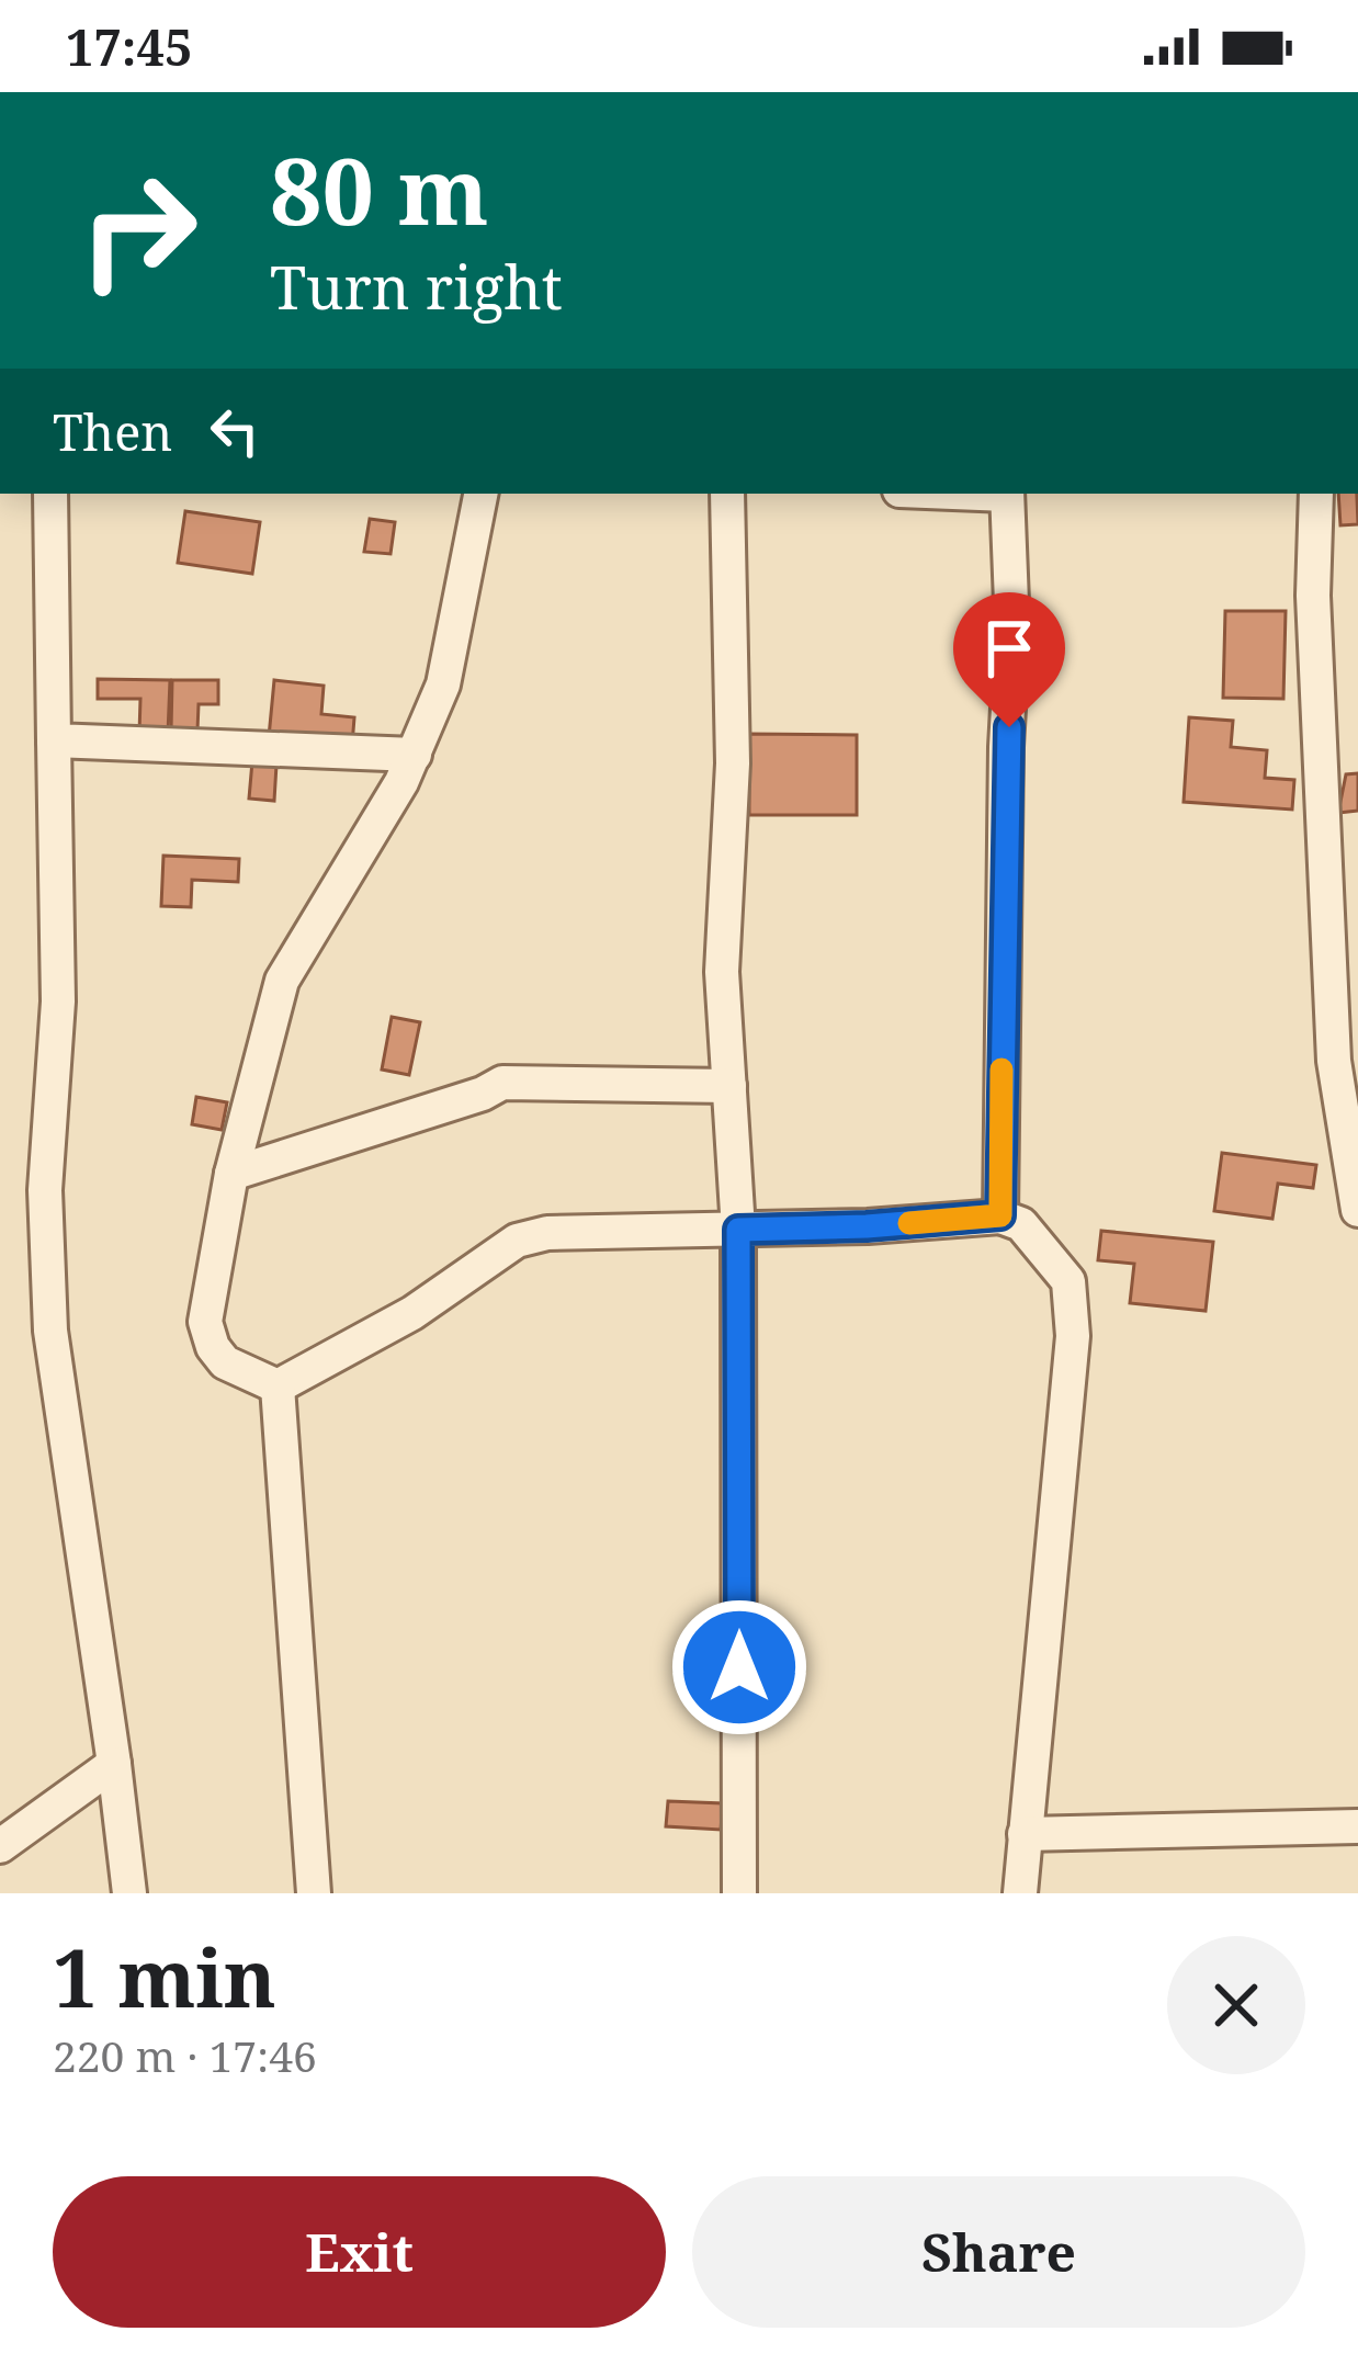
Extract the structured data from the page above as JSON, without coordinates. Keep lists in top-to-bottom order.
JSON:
{
  "page": {
    "status": "17:45",
    "turn": ["80 m", "Turn right"],
    "then": "Then",
    "heading": ["1 min", "220 m · 17:46"],
    "buttons": ["Exit", "Share"]
  }
}
